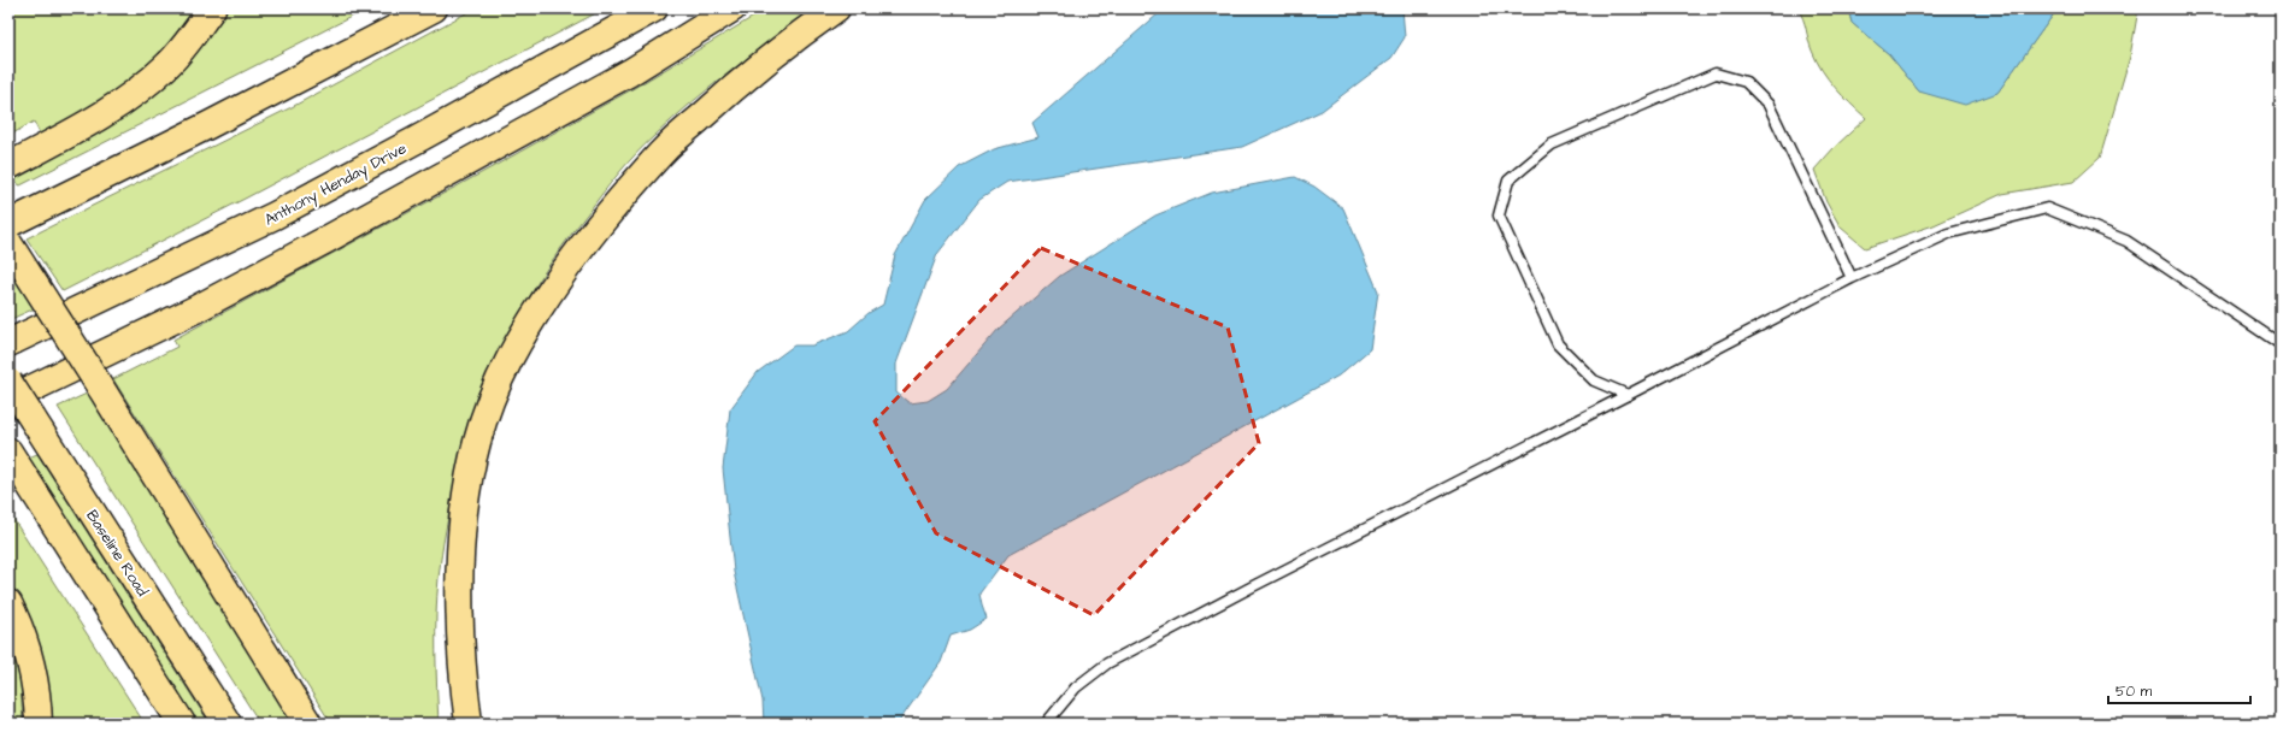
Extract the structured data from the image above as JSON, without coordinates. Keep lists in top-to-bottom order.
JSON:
{
  "streets": {
    "main road": ["Anthony Henday Drive", "Baseline Road"]
  },
  "scale_bar": "50 m"
}
